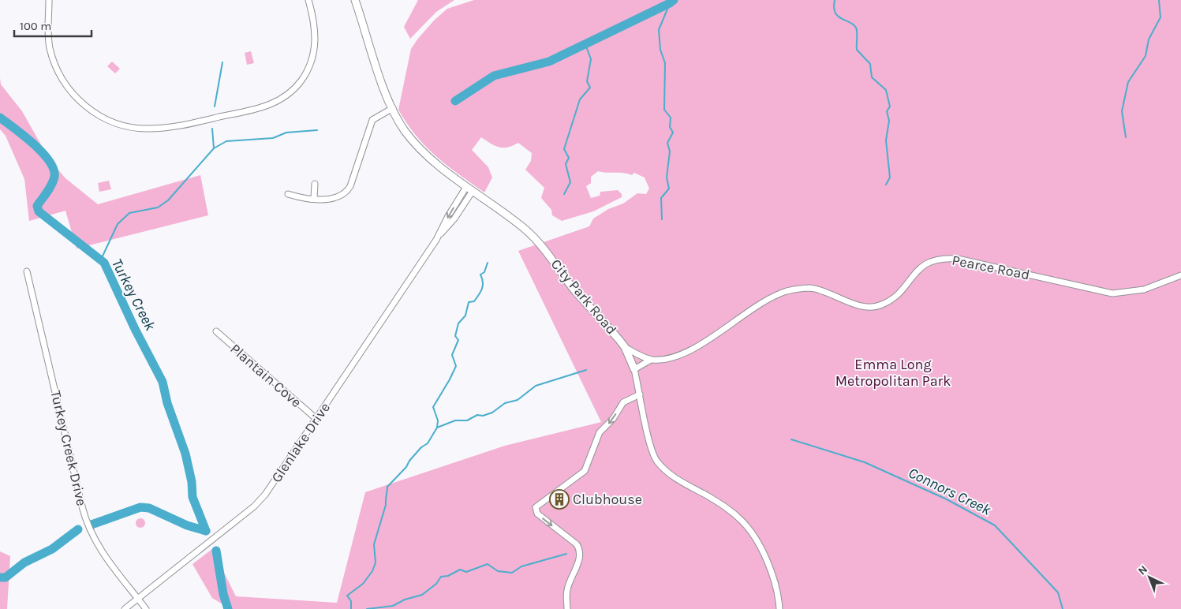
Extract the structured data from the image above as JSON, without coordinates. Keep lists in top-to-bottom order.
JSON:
{
  "streets": {
    "street": [
      "Pearce Road",
      "City Park Road",
      "Plantain Cove",
      "Glenlake Drive",
      "Turkey Creek Drive"
    ]
  },
  "crossings": [
    ["City Park Road", "Glenlake Drive"],
    ["Plantain Cove", "Glenlake Drive"],
    ["Glenlake Drive", "Turkey Creek Drive"]
  ],
  "water": ["Turkey Creek", "Connors Creek"],
  "parks": ["Emma Long Metropolitan Park"],
  "places": {
    "building": ["Clubhouse"]
  },
  "scale_bar": "100 m",
  "north": "top left"
}
